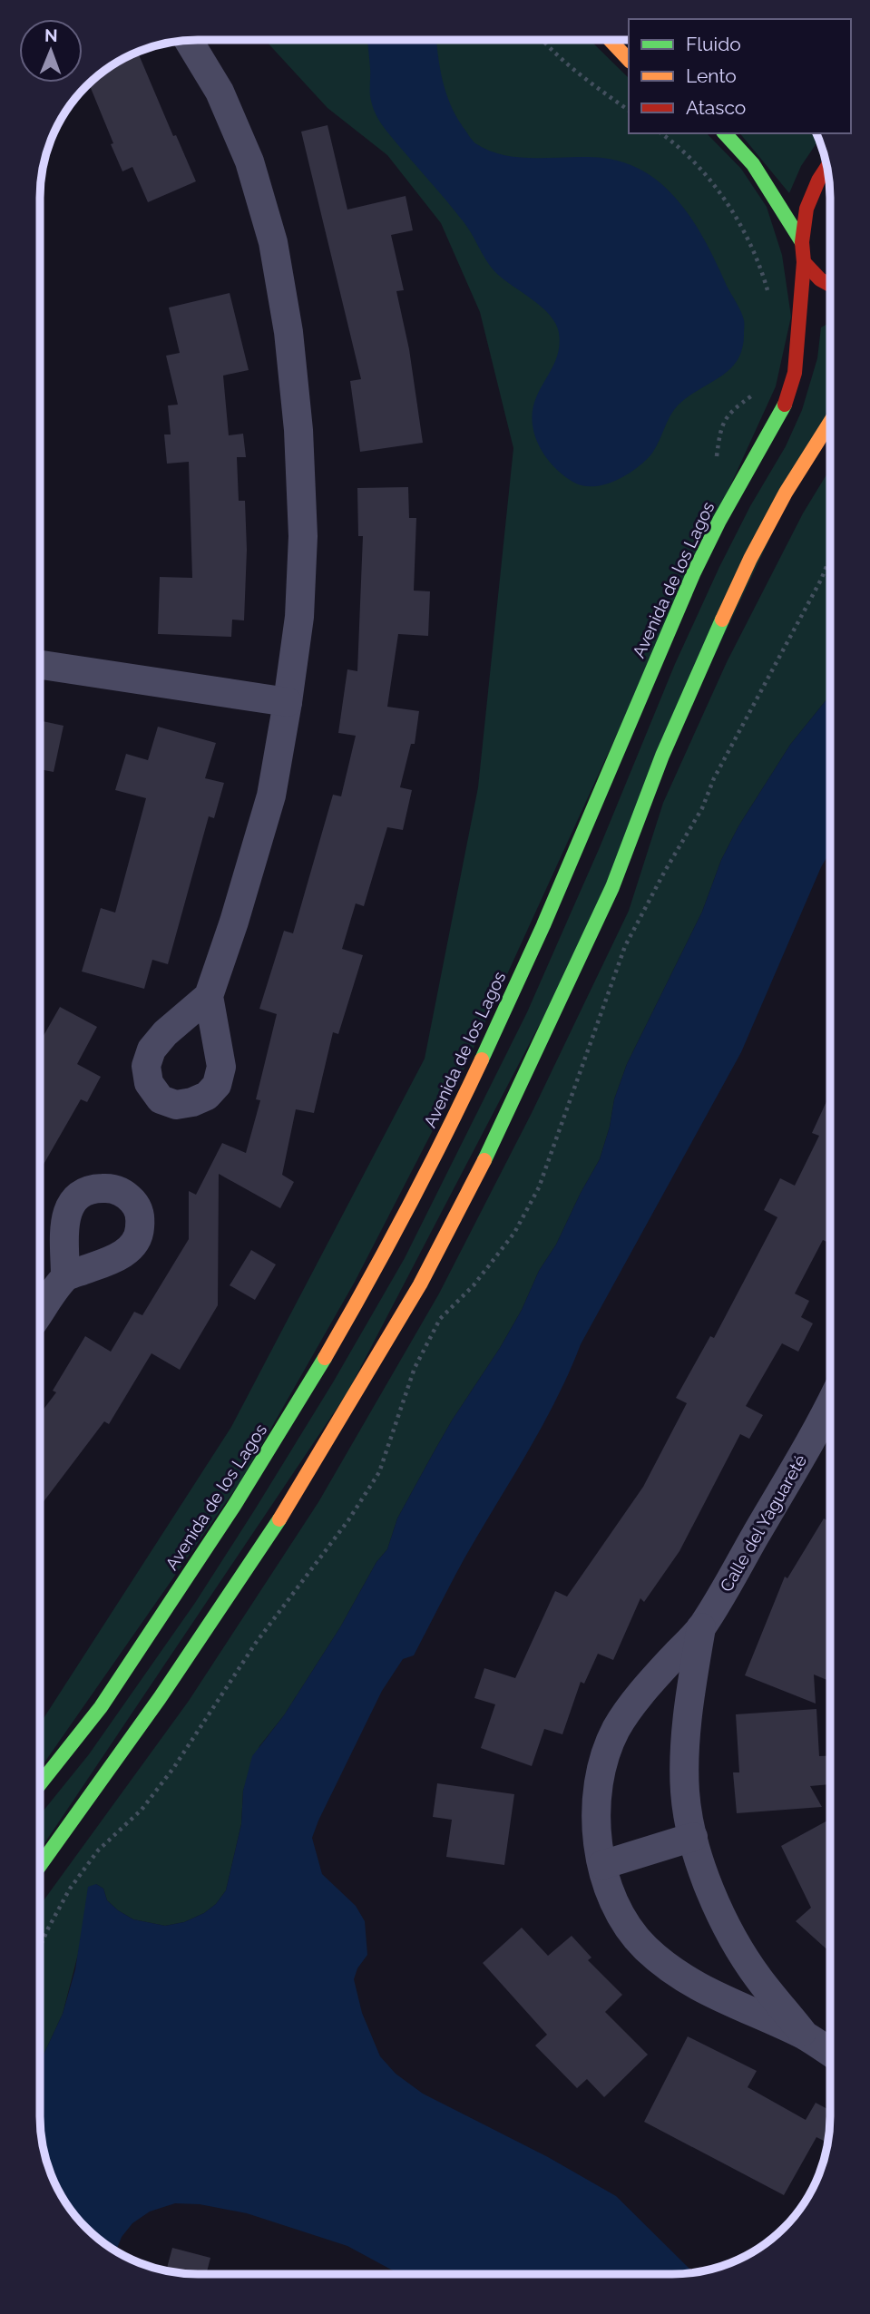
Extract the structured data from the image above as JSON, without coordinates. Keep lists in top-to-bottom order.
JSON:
{
  "streets": {
    "street": ["Avenida de los Lagos", "Calle del Yaguareté"]
  },
  "legend": ["Fluido", "Lento", "Atasco"],
  "north": "top"
}
